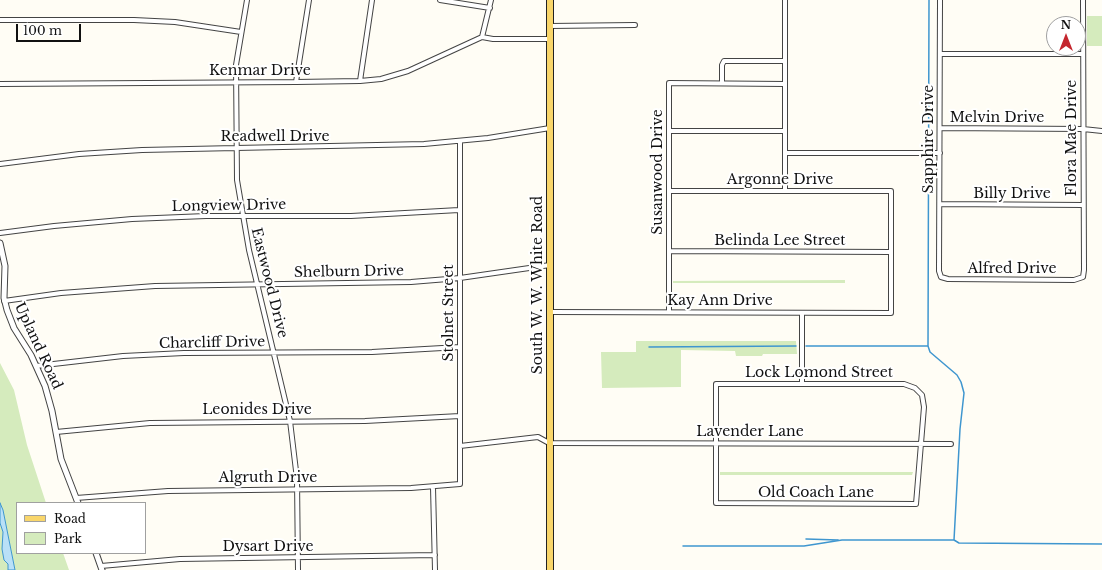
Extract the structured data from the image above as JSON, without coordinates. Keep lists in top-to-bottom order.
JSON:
{
  "streets": {
    "main road": ["South W. W. White Road"],
    "street": [
      "Kenmar Drive",
      "Melvin Drive",
      "Readwell Drive",
      "Flora Mae Drive",
      "Sapphire Drive",
      "Susanwood Drive",
      "Argonne Drive",
      "Billy Drive",
      "Longview Drive",
      "Belinda Lee Street",
      "Alfred Drive",
      "Shelburn Drive",
      "Eastwood Drive",
      "Kay Ann Drive",
      "Stolnet Street",
      "Charcliff Drive",
      "Upland Road",
      "Lock Lomond Street",
      "Leonides Drive",
      "Lavender Lane",
      "Algruth Drive",
      "Old Coach Lane",
      "Dysart Drive"
    ]
  },
  "crossings": [
    ["Kenmar Drive", "Eastwood Drive"],
    ["Melvin Drive", "Flora Mae Drive"],
    ["Melvin Drive", "Sapphire Drive"],
    ["Readwell Drive", "Eastwood Drive"],
    ["Readwell Drive", "South W. W. White Road"],
    ["Readwell Drive", "Stolnet Street"],
    ["Flora Mae Drive", "Billy Drive"],
    ["Flora Mae Drive", "Alfred Drive"],
    ["Sapphire Drive", "Billy Drive"],
    ["Sapphire Drive", "Alfred Drive"],
    ["Susanwood Drive", "Argonne Drive"],
    ["Susanwood Drive", "Belinda Lee Street"],
    ["Susanwood Drive", "Kay Ann Drive"],
    ["Argonne Drive", "Belinda Lee Street"],
    ["Argonne Drive", "Kay Ann Drive"],
    ["Longview Drive", "Eastwood Drive"],
    ["Longview Drive", "Stolnet Street"],
    ["Belinda Lee Street", "Kay Ann Drive"],
    ["Shelburn Drive", "Eastwood Drive"],
    ["Shelburn Drive", "South W. W. White Road"],
    ["Shelburn Drive", "Stolnet Street"],
    ["Shelburn Drive", "Upland Road"],
    ["Eastwood Drive", "Charcliff Drive"],
    ["Eastwood Drive", "Leonides Drive"],
    ["Eastwood Drive", "Algruth Drive"],
    ["Eastwood Drive", "Dysart Drive"],
    ["South W. W. White Road", "Kay Ann Drive"],
    ["South W. W. White Road", "Lavender Lane"],
    ["Stolnet Street", "Charcliff Drive"],
    ["Stolnet Street", "Leonides Drive"],
    ["Stolnet Street", "Algruth Drive"],
    ["Charcliff Drive", "Upland Road"],
    ["Upland Road", "Leonides Drive"],
    ["Upland Road", "Algruth Drive"],
    ["Lock Lomond Street", "Lavender Lane"],
    ["Lock Lomond Street", "Old Coach Lane"],
    ["Lavender Lane", "Old Coach Lane"]
  ],
  "legend": ["Road", "Park"],
  "scale_bar": "100 m",
  "north": "top"
}
